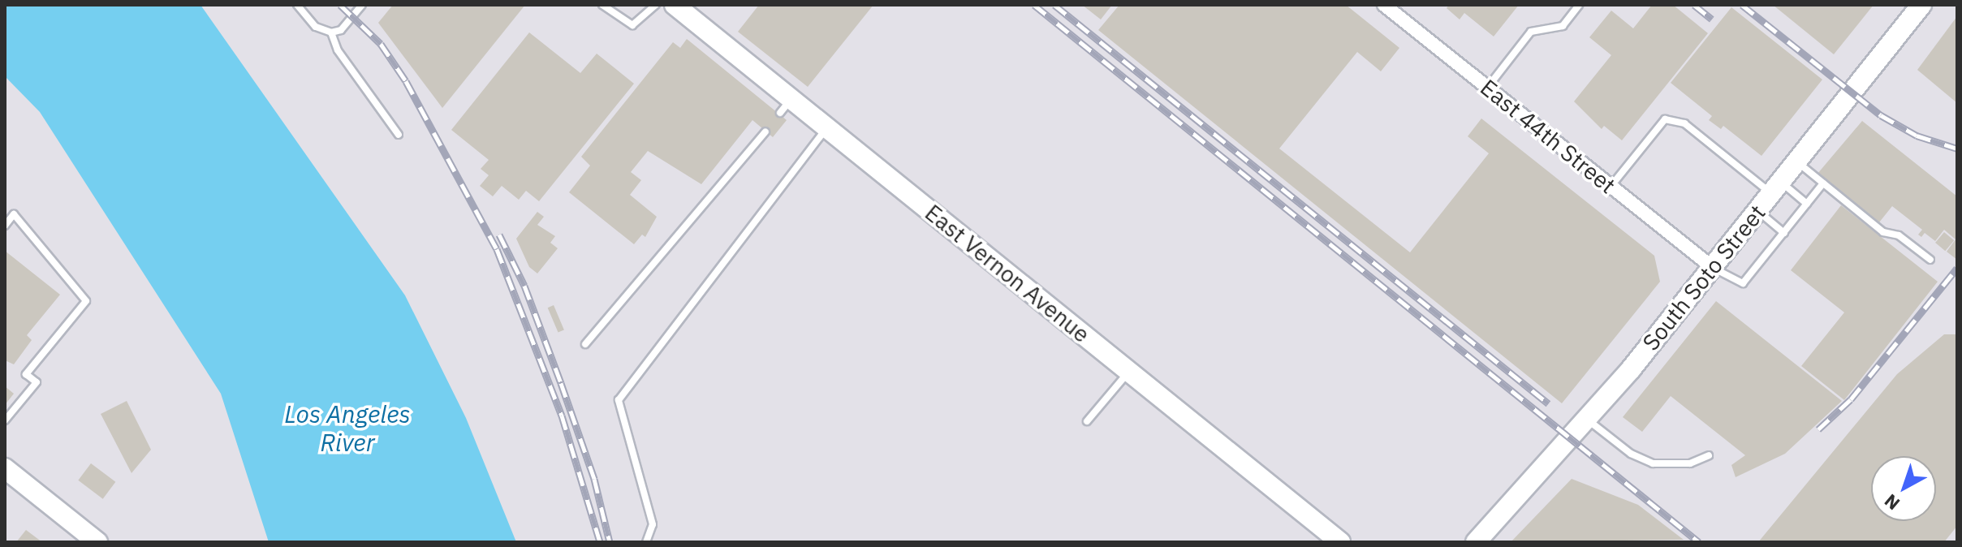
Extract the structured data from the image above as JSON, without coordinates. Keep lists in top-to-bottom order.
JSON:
{
  "streets": {
    "street": ["East 44th Street", "East Vernon Avenue", "South Soto Street"]
  },
  "crossings": [
    ["East 44th Street", "South Soto Street"]
  ],
  "water": ["Los Angeles River"],
  "north": "bottom left"
}
